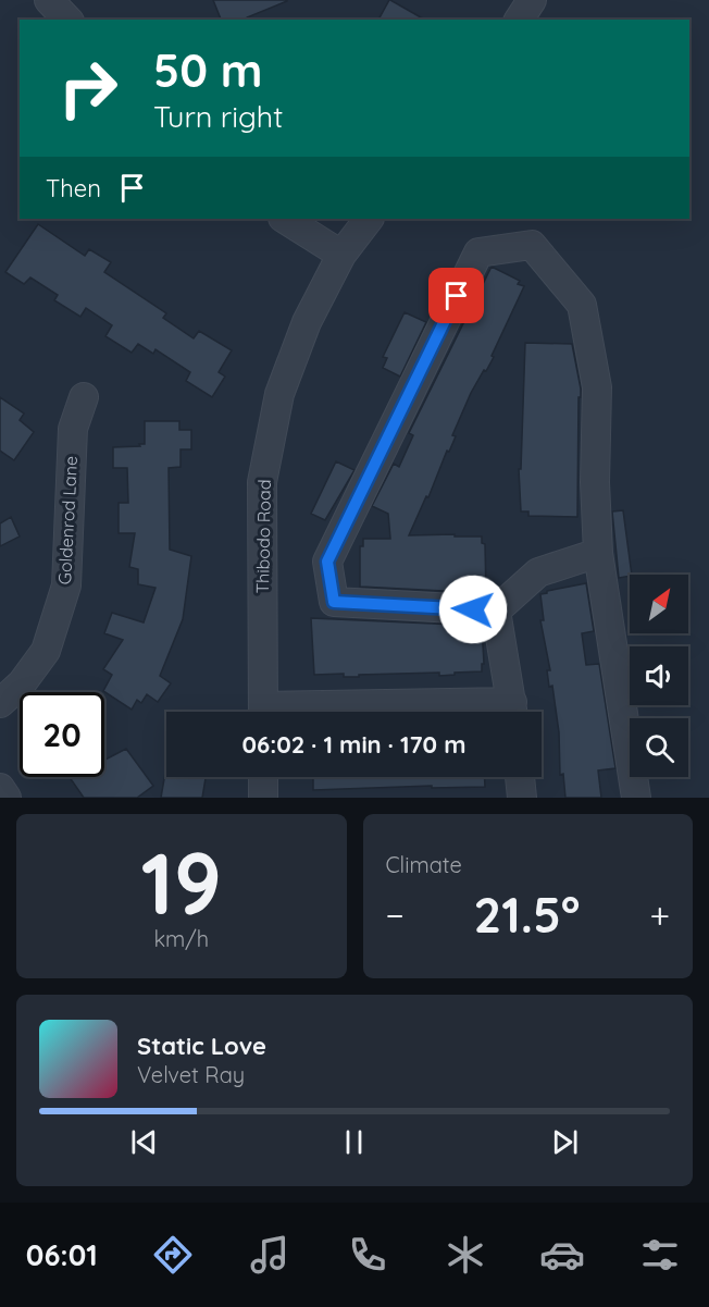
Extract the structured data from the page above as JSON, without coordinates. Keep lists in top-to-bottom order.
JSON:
{
  "streets": {
    "street": ["Goldenrod Lane", "Thibodo Road"]
  },
  "north": "top right",
  "page": {
    "turn": ["50 m", "Turn right"],
    "then": "Then",
    "limit": "20",
    "trip": "06:02 · 1 min · 170 m",
    "tile": [
      ["19", "km/h"],
      "Climate"
    ],
    "heat": ["−", "21.5°", "+"],
    "song": ["Static Love", "Velvet Ray"],
    "tabs": "06:01"
  }
}
